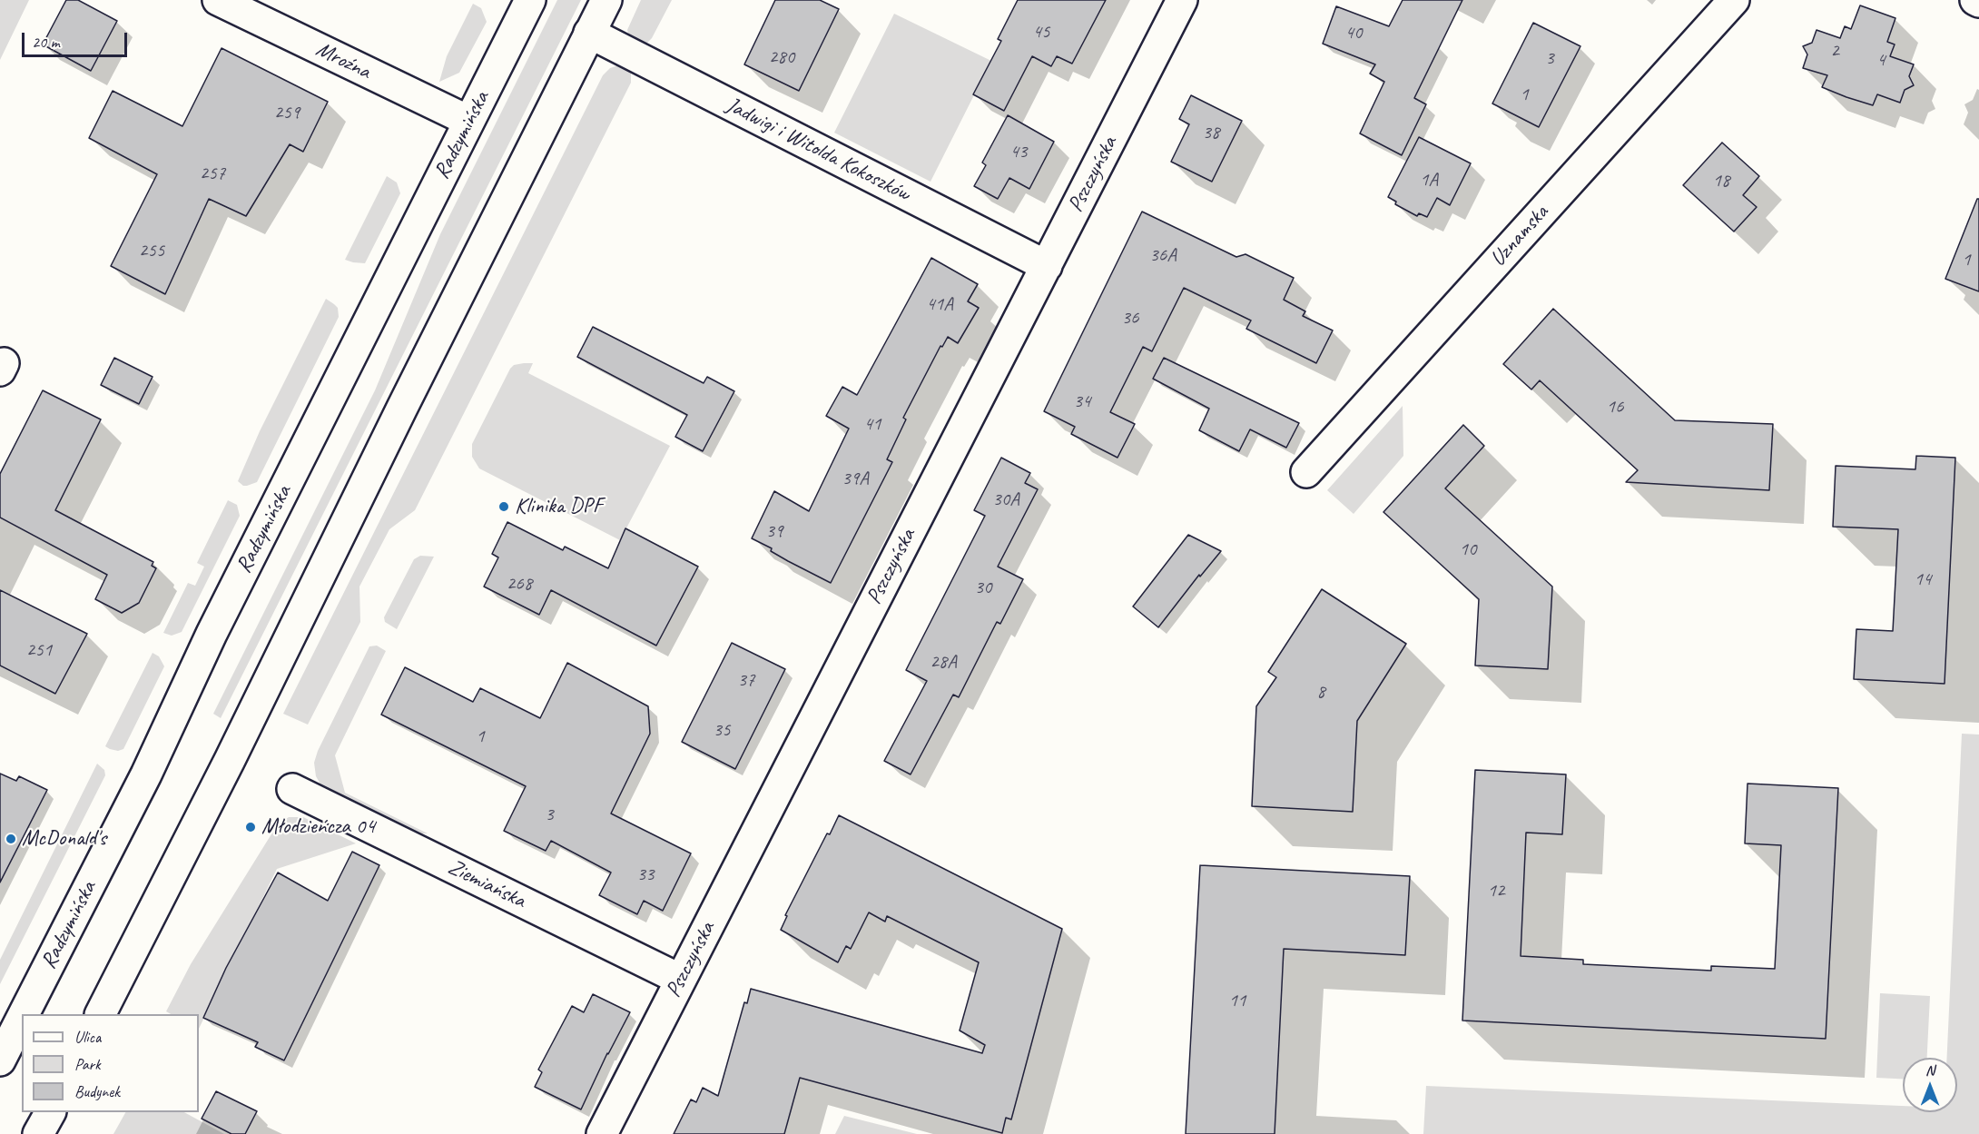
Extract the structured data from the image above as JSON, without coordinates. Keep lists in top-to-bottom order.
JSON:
{
  "streets": {
    "street": [
      "Mroźna",
      "Radzymińska",
      "Jadwigi i Witolda Kokoszków",
      "Pszczyńska",
      "Uznamska",
      "Ziemiańska"
    ]
  },
  "crossings": [
    ["Mroźna", "Radzymińska"],
    ["Jadwigi i Witolda Kokoszków", "Pszczyńska"],
    ["Pszczyńska", "Ziemiańska"]
  ],
  "places": ["Klinika DPF", "Młodzieńcza 04", "McDonald's"],
  "house_numbers": [
    "45",
    "40",
    "2",
    "280",
    "3",
    "4",
    "1",
    "259",
    "38",
    "43",
    "257",
    "1A",
    "18",
    "255",
    "36A",
    "1",
    "41A",
    "36",
    "34",
    "16",
    "41",
    "39A",
    "30A",
    "39",
    "10",
    "14",
    "268",
    "30",
    "251",
    "28A",
    "37",
    "8",
    "35",
    "1",
    "3",
    "33",
    "12",
    "11"
  ],
  "legend": ["Ulica", "Park", "Budynek"],
  "scale_bar": "20 m",
  "north": "top"
}
